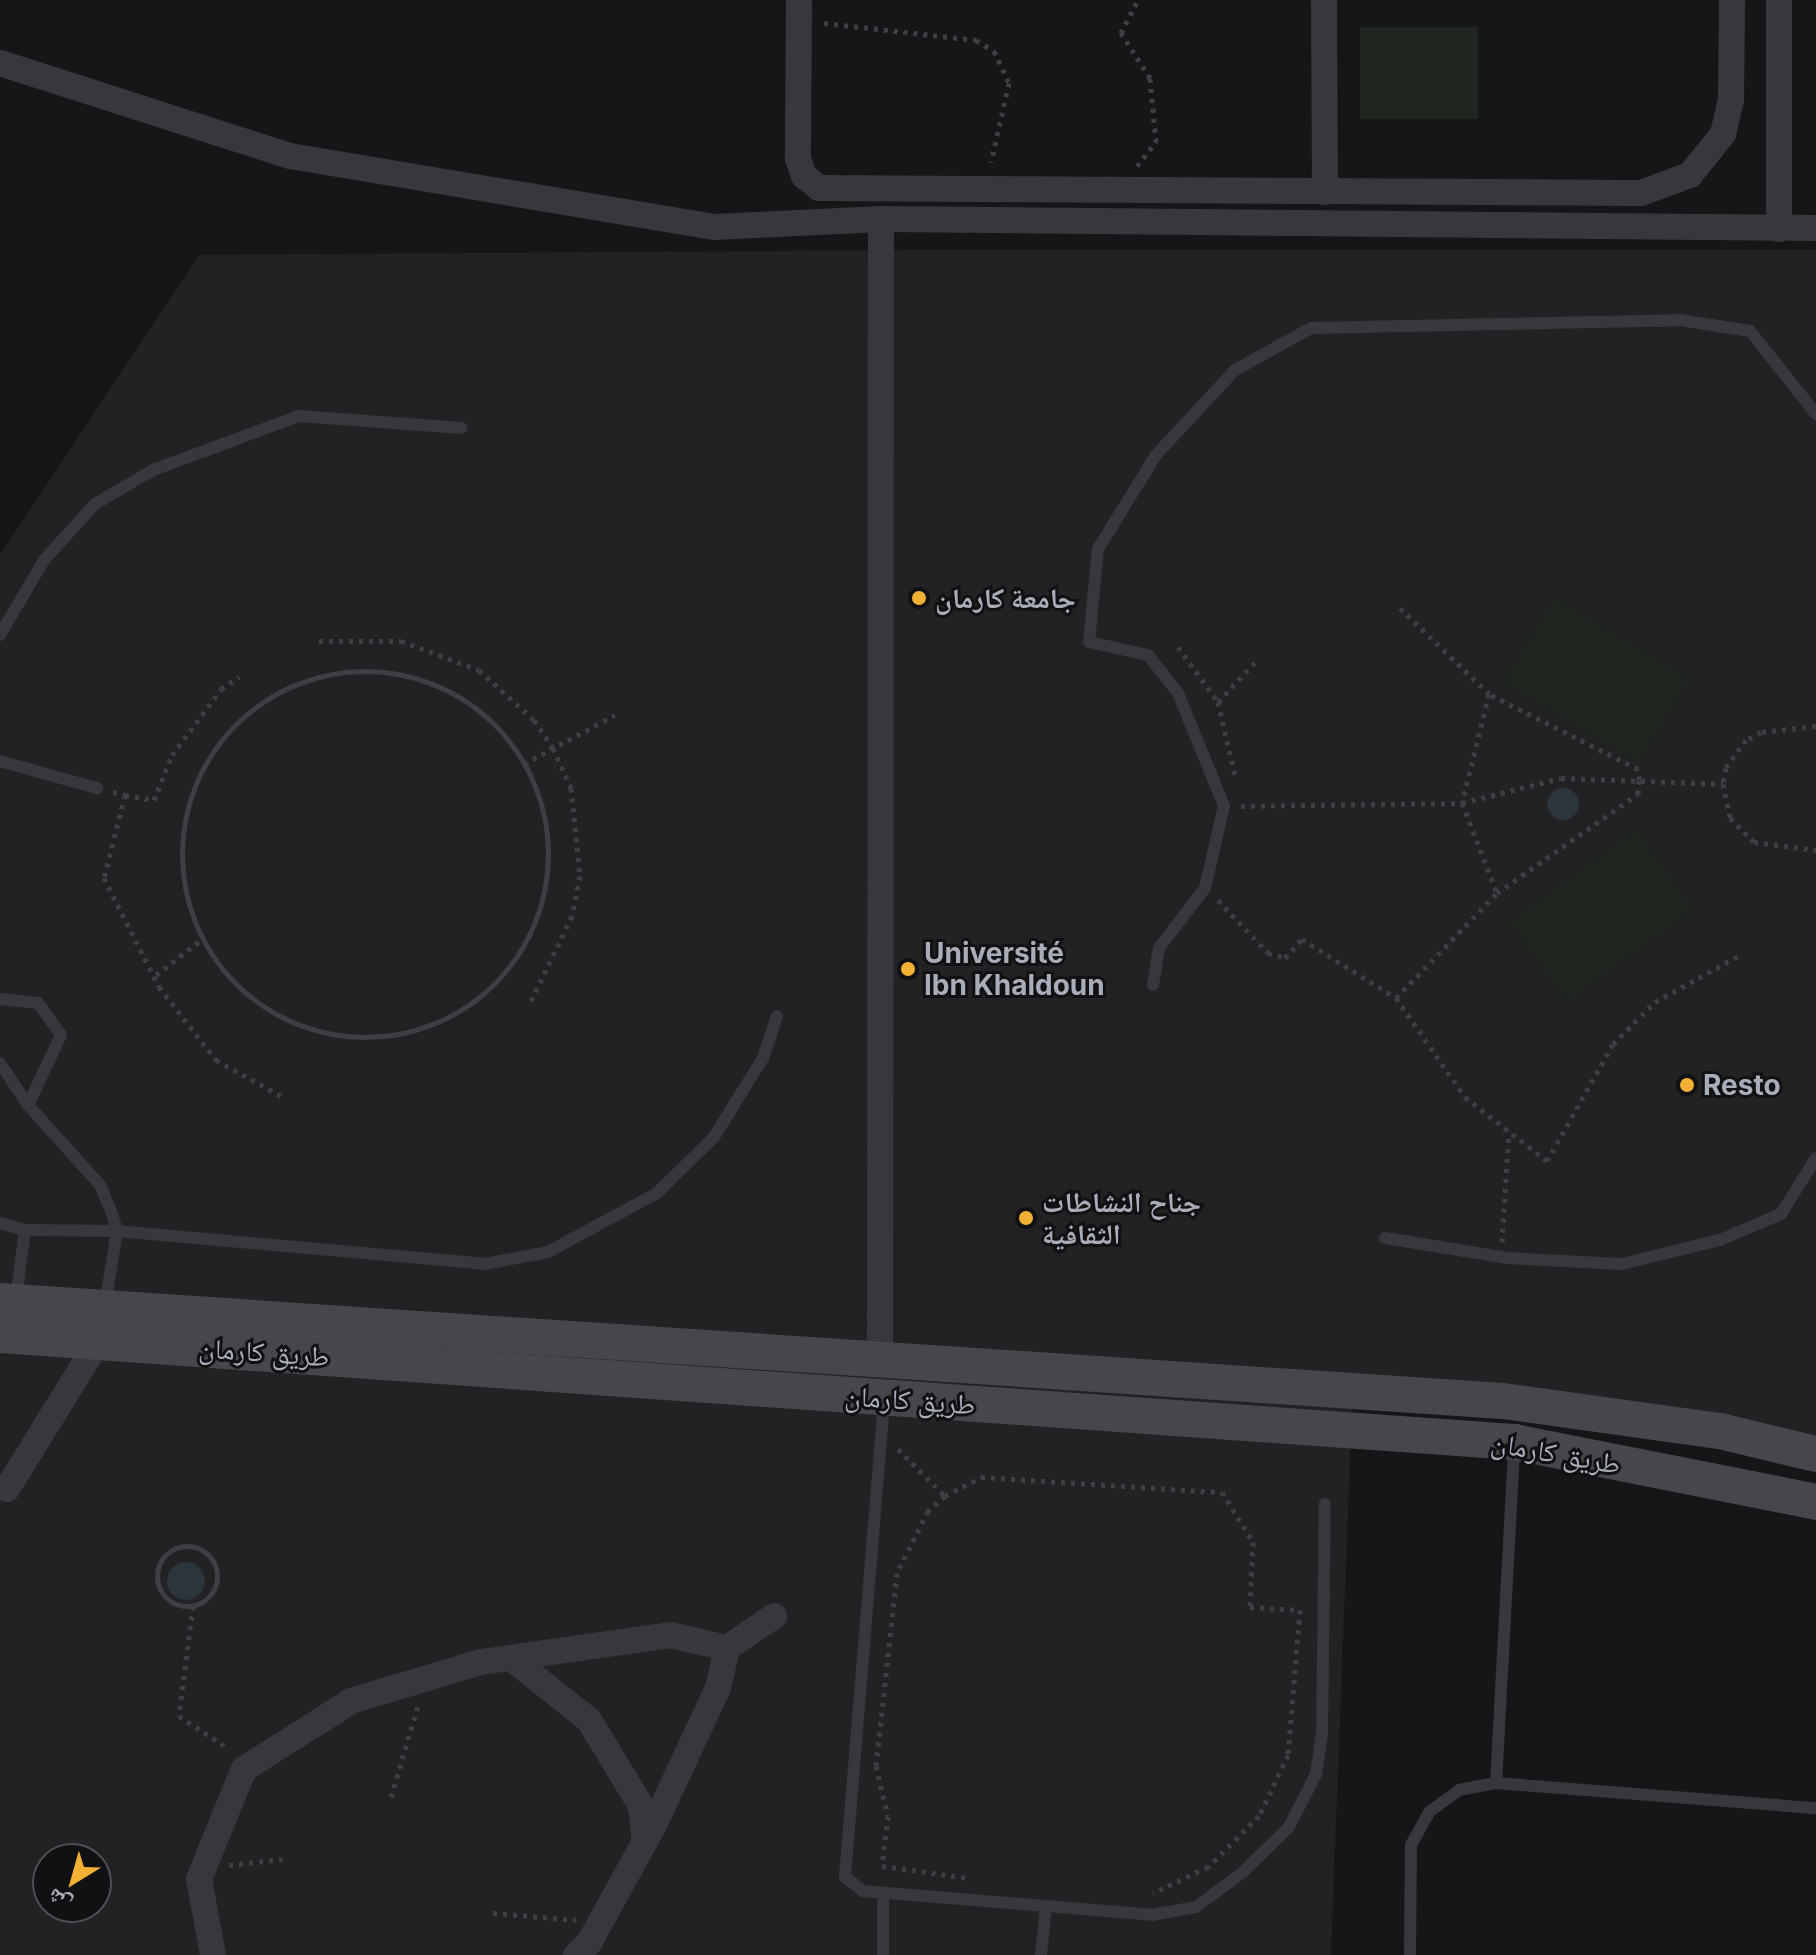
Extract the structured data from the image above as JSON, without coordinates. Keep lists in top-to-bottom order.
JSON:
{
  "streets": {
    "street": ["طريق كارمان"]
  },
  "places": [
    "جامعة كارمان",
    "Université Ibn Khaldoun",
    "Resto",
    "جناح النشاطات الثقافية"
  ],
  "north": "bottom left"
}
